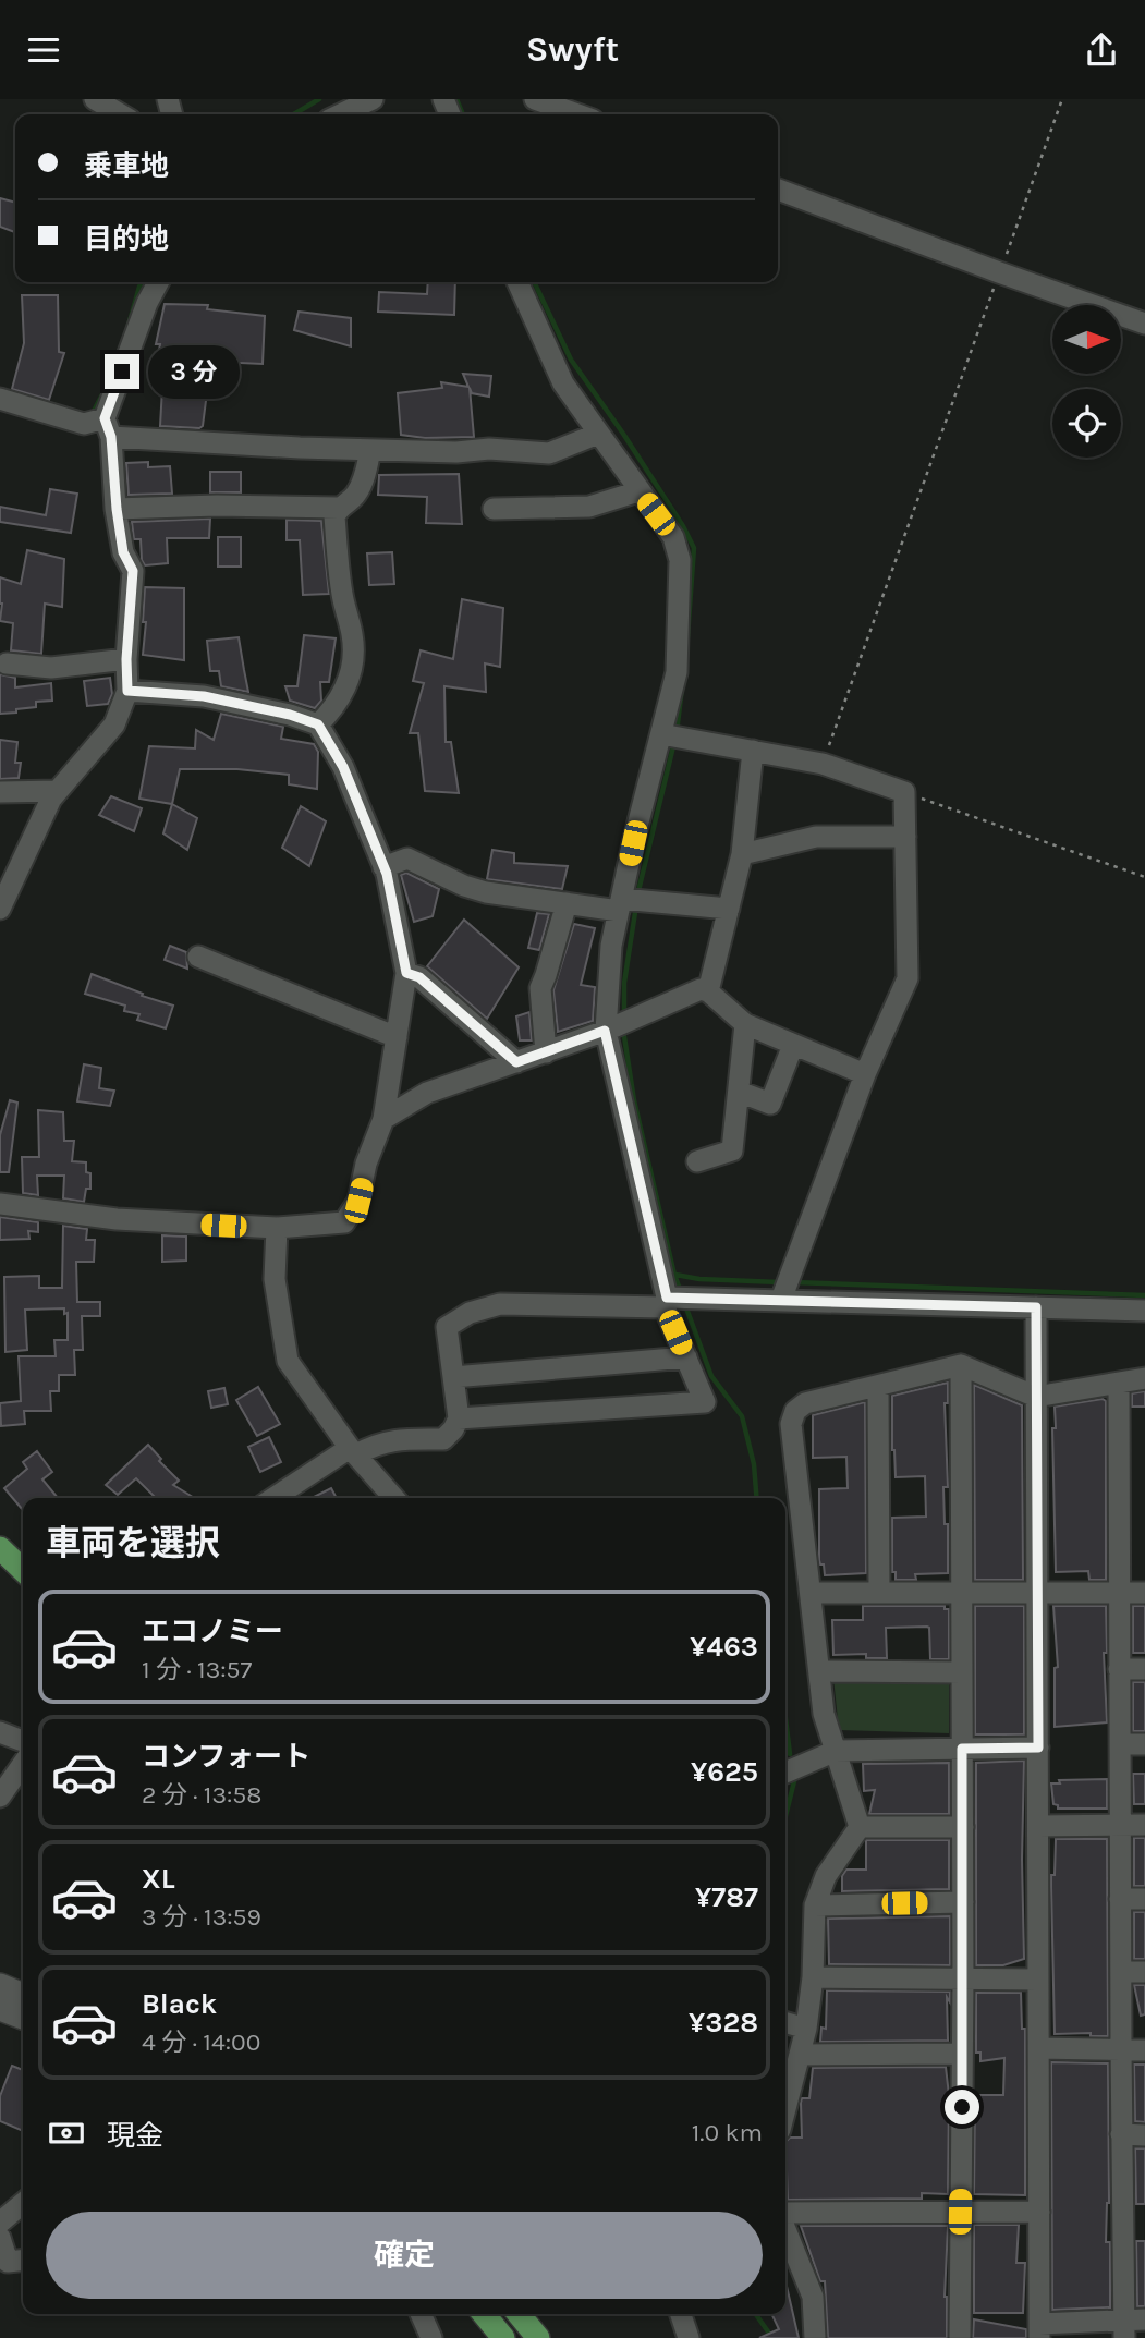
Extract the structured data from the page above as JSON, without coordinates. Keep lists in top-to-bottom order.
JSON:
{
  "north": "right",
  "page": {
    "header": "Swyft",
    "banner": ["乗車地", "目的地"],
    "bubble": "3 分",
    "heading": "車両を選択",
    "list": [
      {
        "name": "エコノミー",
        "note": "1 分 · 13:57",
        "value": "¥463"
      },
      {
        "name": "コンフォート",
        "note": "2 分 · 13:58",
        "value": "¥625"
      },
      {
        "name": "XL",
        "note": "3 分 · 13:59",
        "value": "¥787"
      },
      {
        "name": "Black",
        "note": "4 分 · 14:00",
        "value": "¥328"
      }
    ],
    "pay": ["現金", "1.0 km"],
    "buttons": "確定"
  }
}
